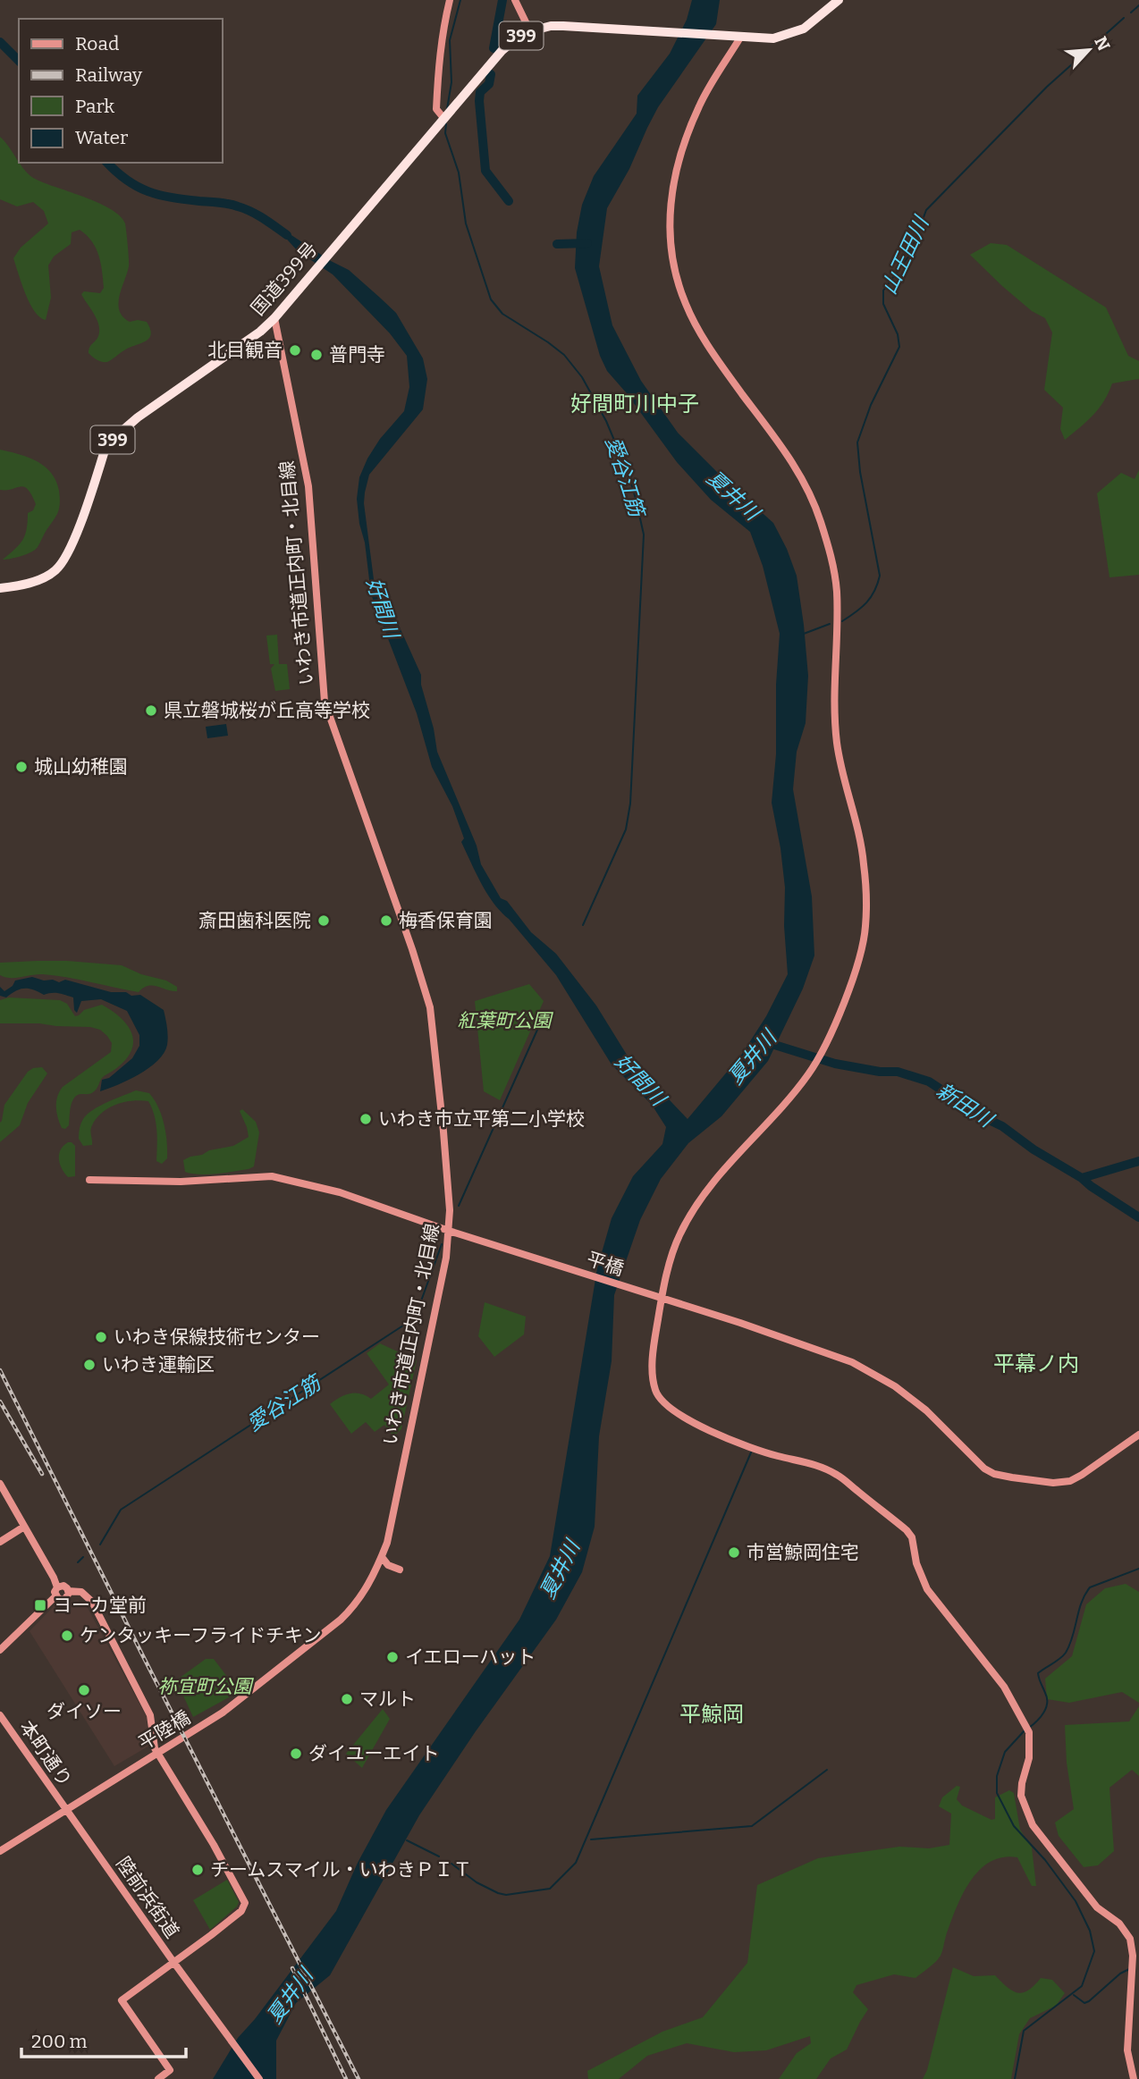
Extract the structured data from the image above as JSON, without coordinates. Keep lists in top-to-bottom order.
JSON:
{
  "streets": {
    "highway": ["399", "国道399号"],
    "street": [
      "いわき市道正内町・北目線",
      "平橋",
      "平陸橋",
      "本町通り",
      "陸前浜街道"
    ]
  },
  "crossings": [
    ["399", "国道399号"],
    ["国道399号", "いわき市道正内町・北目線"],
    ["いわき市道正内町・北目線", "平橋"],
    ["いわき市道正内町・北目線", "平陸橋"],
    ["平陸橋", "本町通り"],
    ["平陸橋", "陸前浜街道"],
    ["本町通り", "陸前浜街道"]
  ],
  "districts": ["好間町川中子", "平幕ノ内", "平鯨岡"],
  "water": [
    "山王田川",
    "愛谷江筋",
    "夏井川",
    "好間川",
    "新田川"
  ],
  "parks": ["紅葉町公園", "祢宜町公園"],
  "places": {
    "other": [
      "北目観音",
      "普門寺",
      "県立磐城桜が丘高等学校",
      "城山幼稚園",
      "斎田歯科医院",
      "梅香保育園",
      "いわき市立平第二小学校",
      "いわき保線技術センター",
      "いわき運輸区",
      "市営鯨岡住宅",
      "ケンタッキーフライドチキン",
      "イエローハット",
      "ダイソー",
      "マルト",
      "ダイユーエイト",
      "チームスマイル・いわきＰＩＴ"
    ],
    "transit": ["ヨーカ堂前"]
  },
  "legend": [
    "Road",
    "Railway",
    "Park",
    "Water"
  ],
  "scale_bar": "200 m",
  "north": "top right"
}
